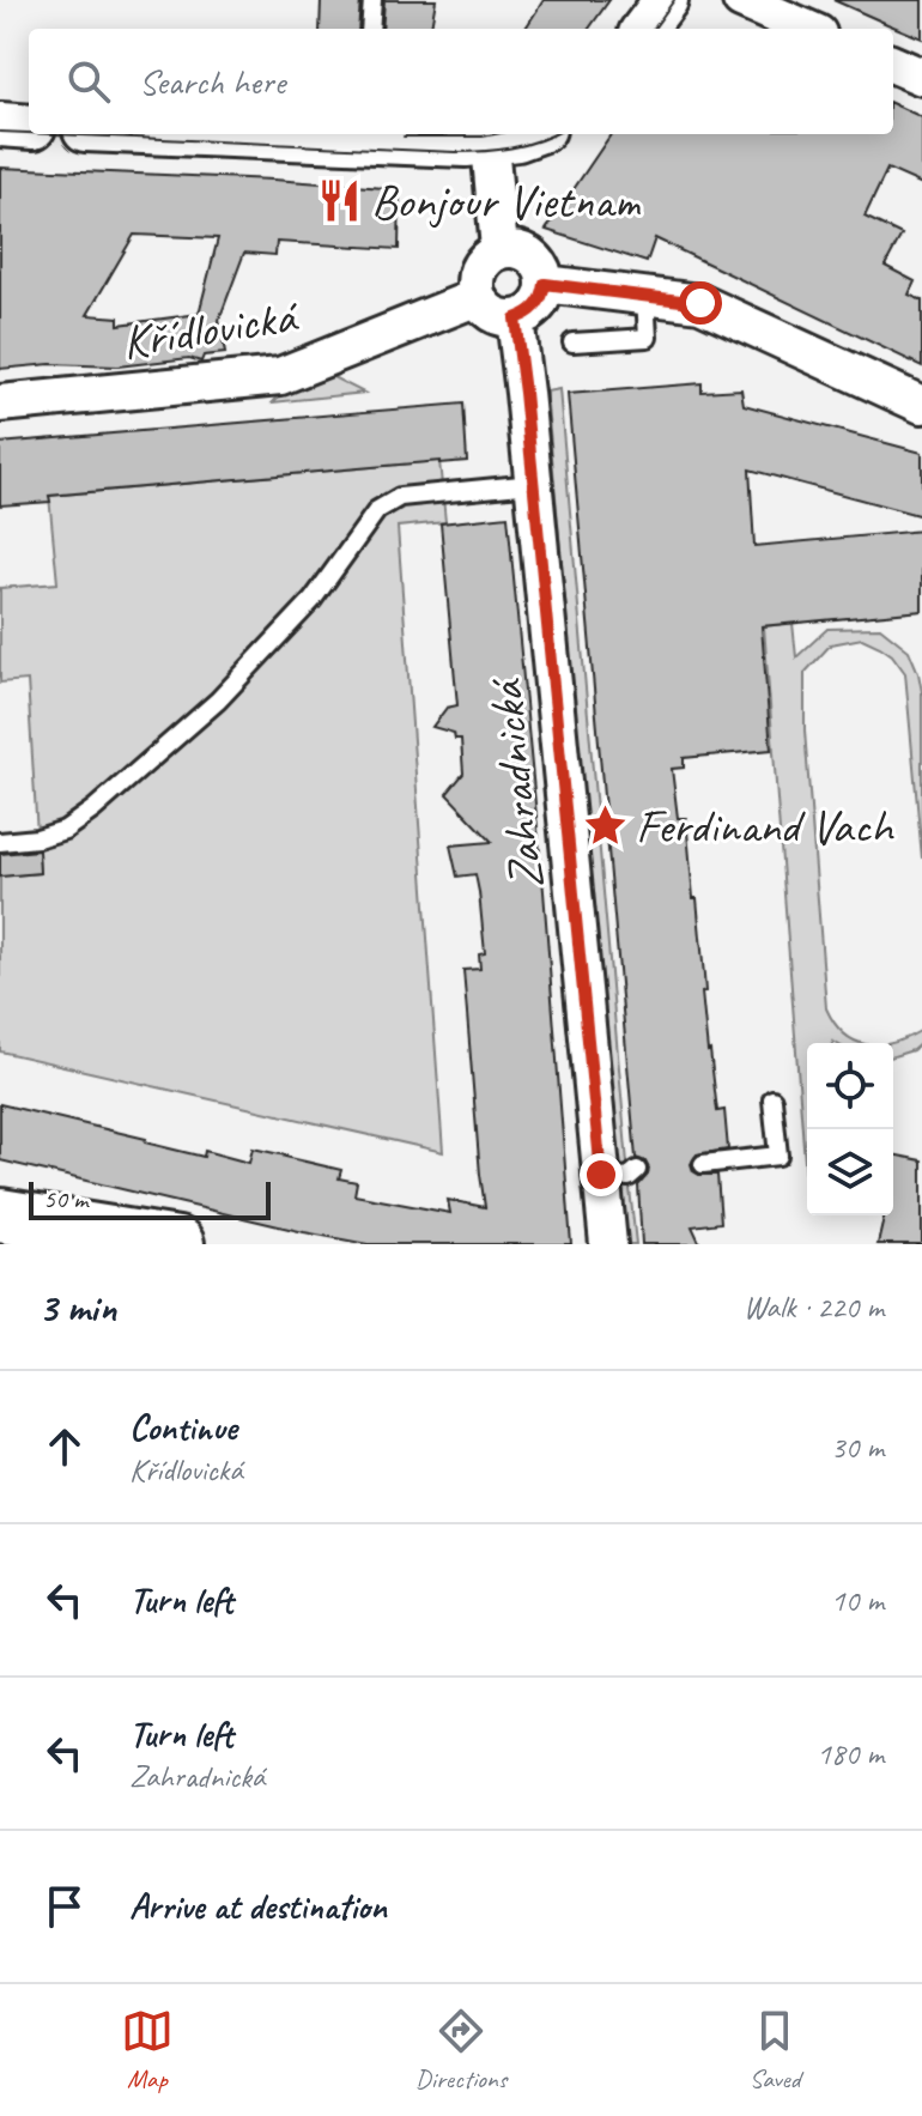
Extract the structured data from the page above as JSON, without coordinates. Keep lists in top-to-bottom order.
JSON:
{
  "streets": {
    "street": ["Křídlovická", "Zahradnická"]
  },
  "crossings": [
    ["Křídlovická", "Zahradnická"]
  ],
  "places": {
    "restaurant": ["Bonjour Vietnam"],
    "place": ["Ferdinand Vach"]
  },
  "scale_bar": "50 m",
  "page": {
    "search": "Search here",
    "scale": "50 m",
    "heading": ["3 min", "Walk · 220 m"],
    "list": [
      ["Continue", "Křídlovická", "30 m"],
      ["Turn left", "10 m"],
      ["Turn left", "Zahradnická", "180 m"],
      "Arrive at destination"
    ],
    "nav": ["Map", "Directions", "Saved"]
  }
}
